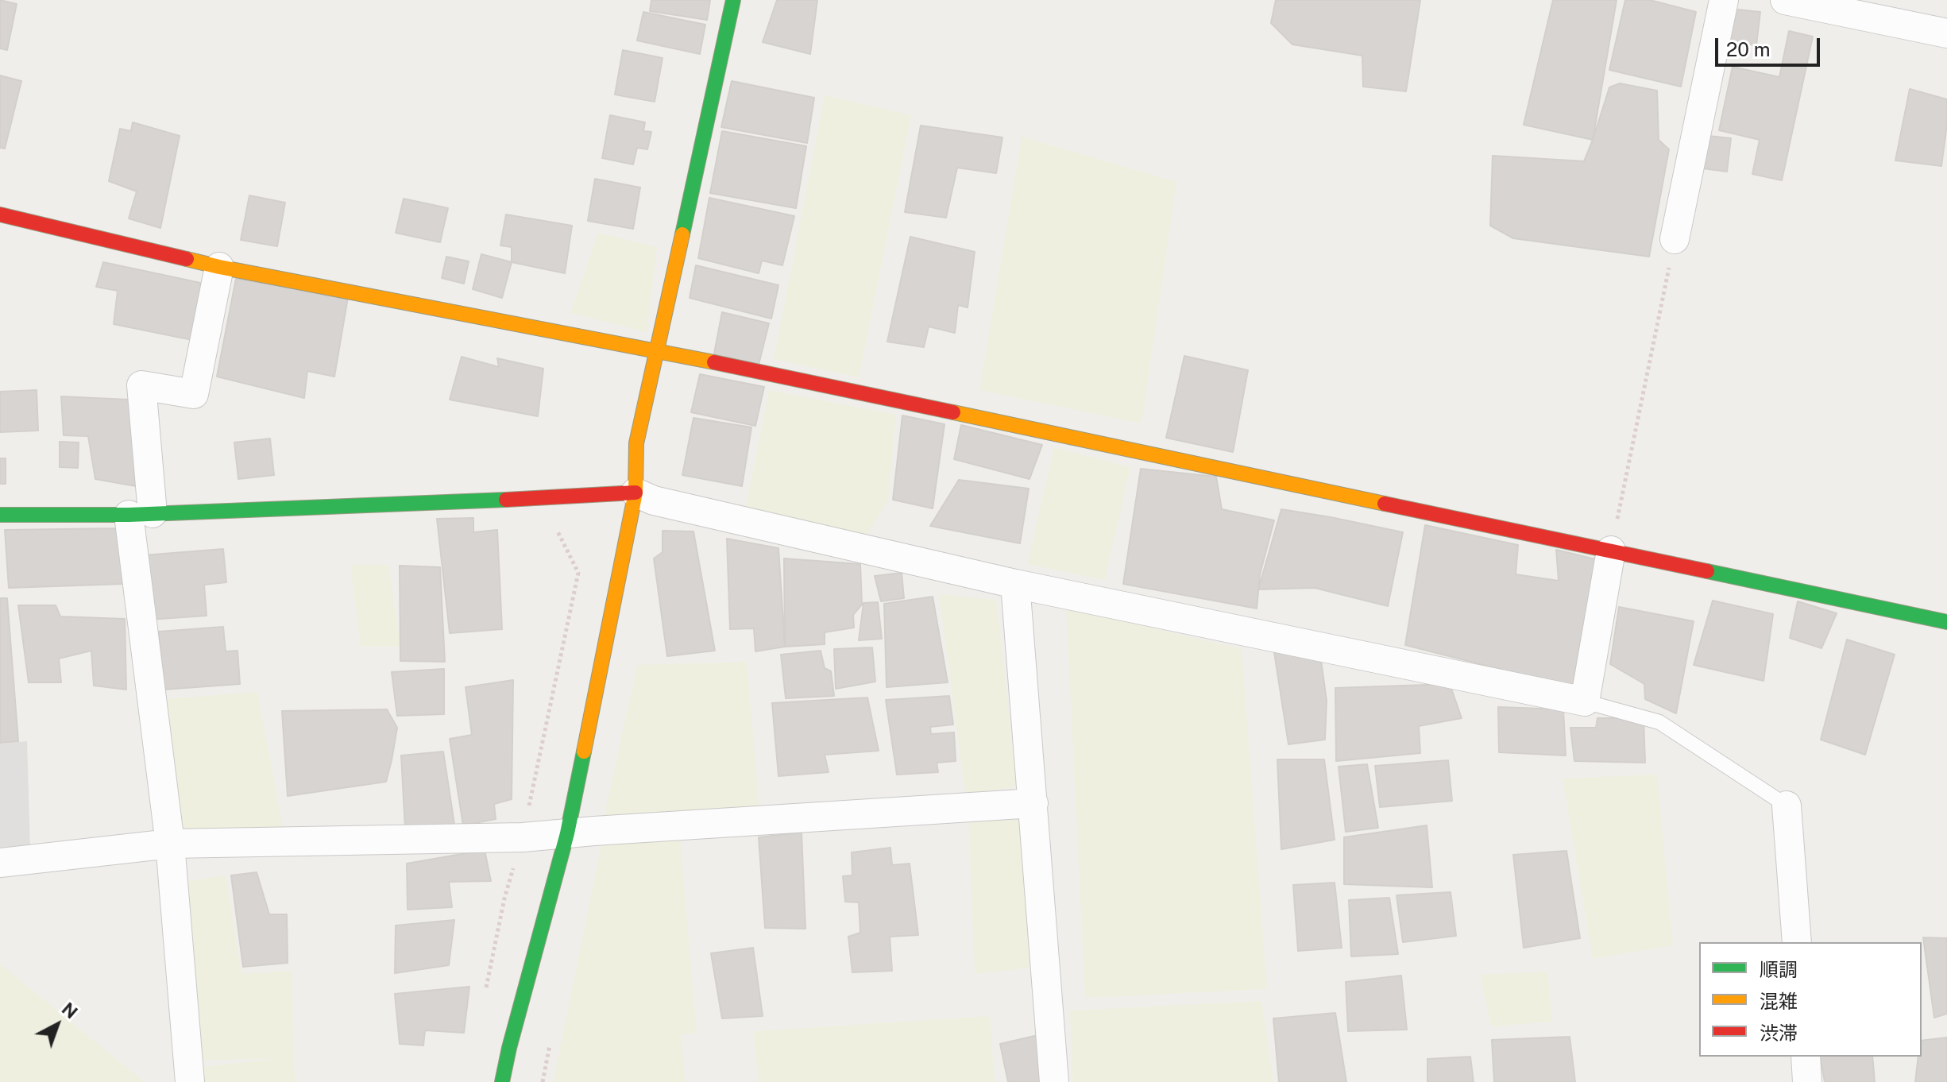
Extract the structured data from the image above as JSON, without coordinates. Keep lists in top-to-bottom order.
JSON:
{
  "legend": ["順調", "混雑", "渋滞"],
  "scale_bar": "20 m",
  "north": "top right"
}
